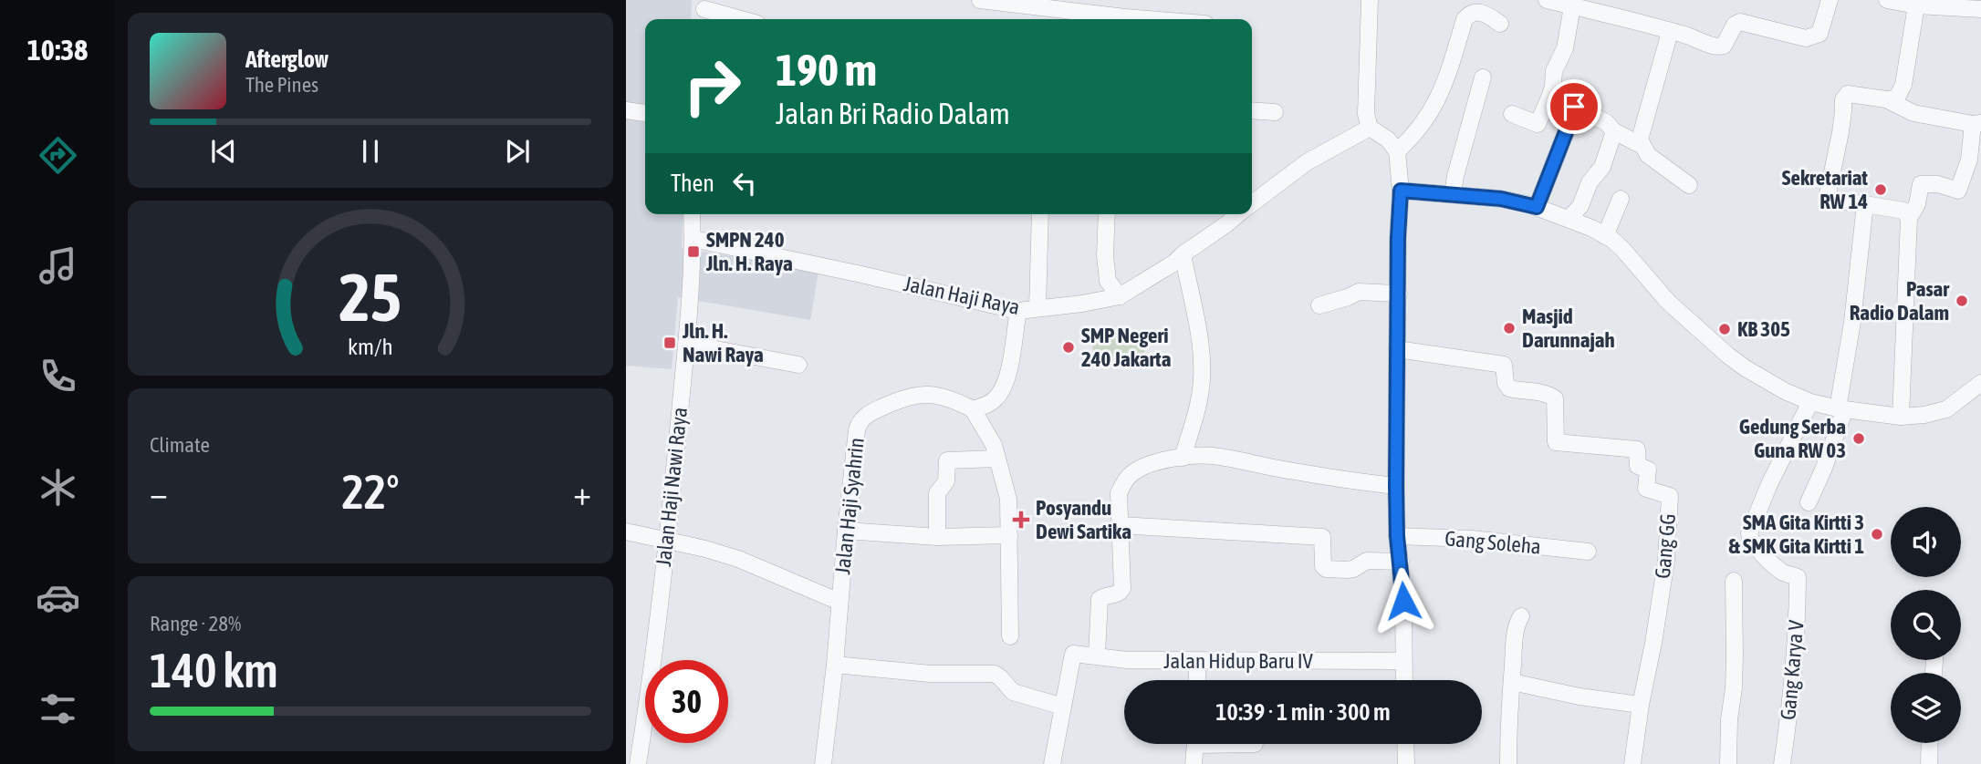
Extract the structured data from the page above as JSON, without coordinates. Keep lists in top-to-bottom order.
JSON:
{
  "streets": {
    "street": [
      "Jalan Haji Raya",
      "Jalan Haji Nawi Raya",
      "Jalan Haji Syahrin",
      "Gang Soleha",
      "Gang GG",
      "Jalan Hidup Baru IV",
      "Gang Karya V"
    ]
  },
  "crossings": [
    ["Jalan Haji Raya", "Jalan Haji Nawi Raya"],
    ["Jalan Haji Nawi Raya", "Jalan Haji Syahrin"]
  ],
  "places": {
    "other": [
      "Sekretariat RW 14",
      "Pasar Radio Dalam",
      "Masjid Darunnajah",
      "KB 305",
      "SMP Negeri 240 Jakarta",
      "Gedung Serba Guna RW 03",
      "SMA Gita Kirtti 3 & SMK Gita Kirtti 1"
    ],
    "transit": ["SMPN 240 Jln. H. Raya", "Jln. H. Nawi Raya"],
    "health": ["Posyandu Dewi Sartika"]
  },
  "page": {
    "tabs": "10:38",
    "turn": ["190 m", "Jalan Bri Radio Dalam"],
    "song": ["Afterglow", "The Pines"],
    "then": "Then",
    "tile": [
      "Climate",
      ["Range · 28%", "140 km"]
    ],
    "heat": ["−", "22°", "+"],
    "limit": "30",
    "trip": "10:39 · 1 min · 300 m",
    "gauge": ["25", "km/h"]
  }
}
